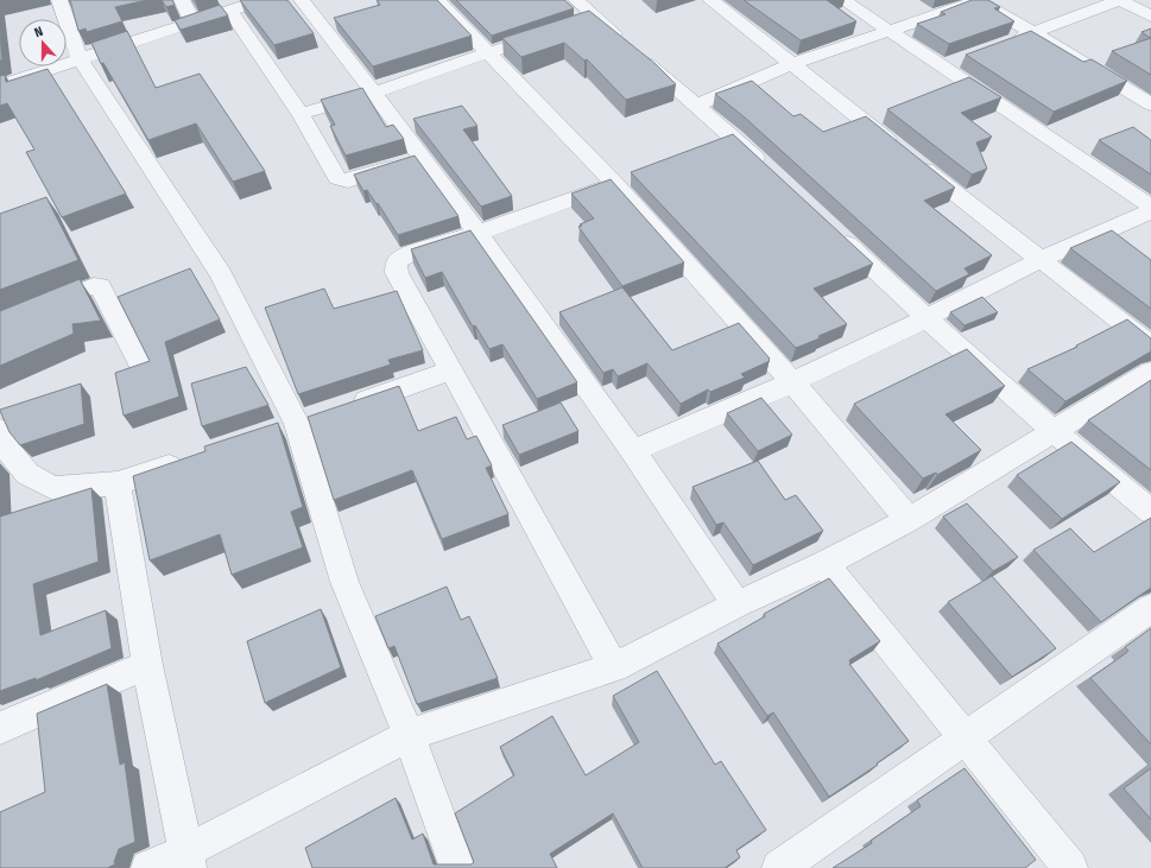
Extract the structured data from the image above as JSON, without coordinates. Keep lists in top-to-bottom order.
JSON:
{
  "north": "top"
}
